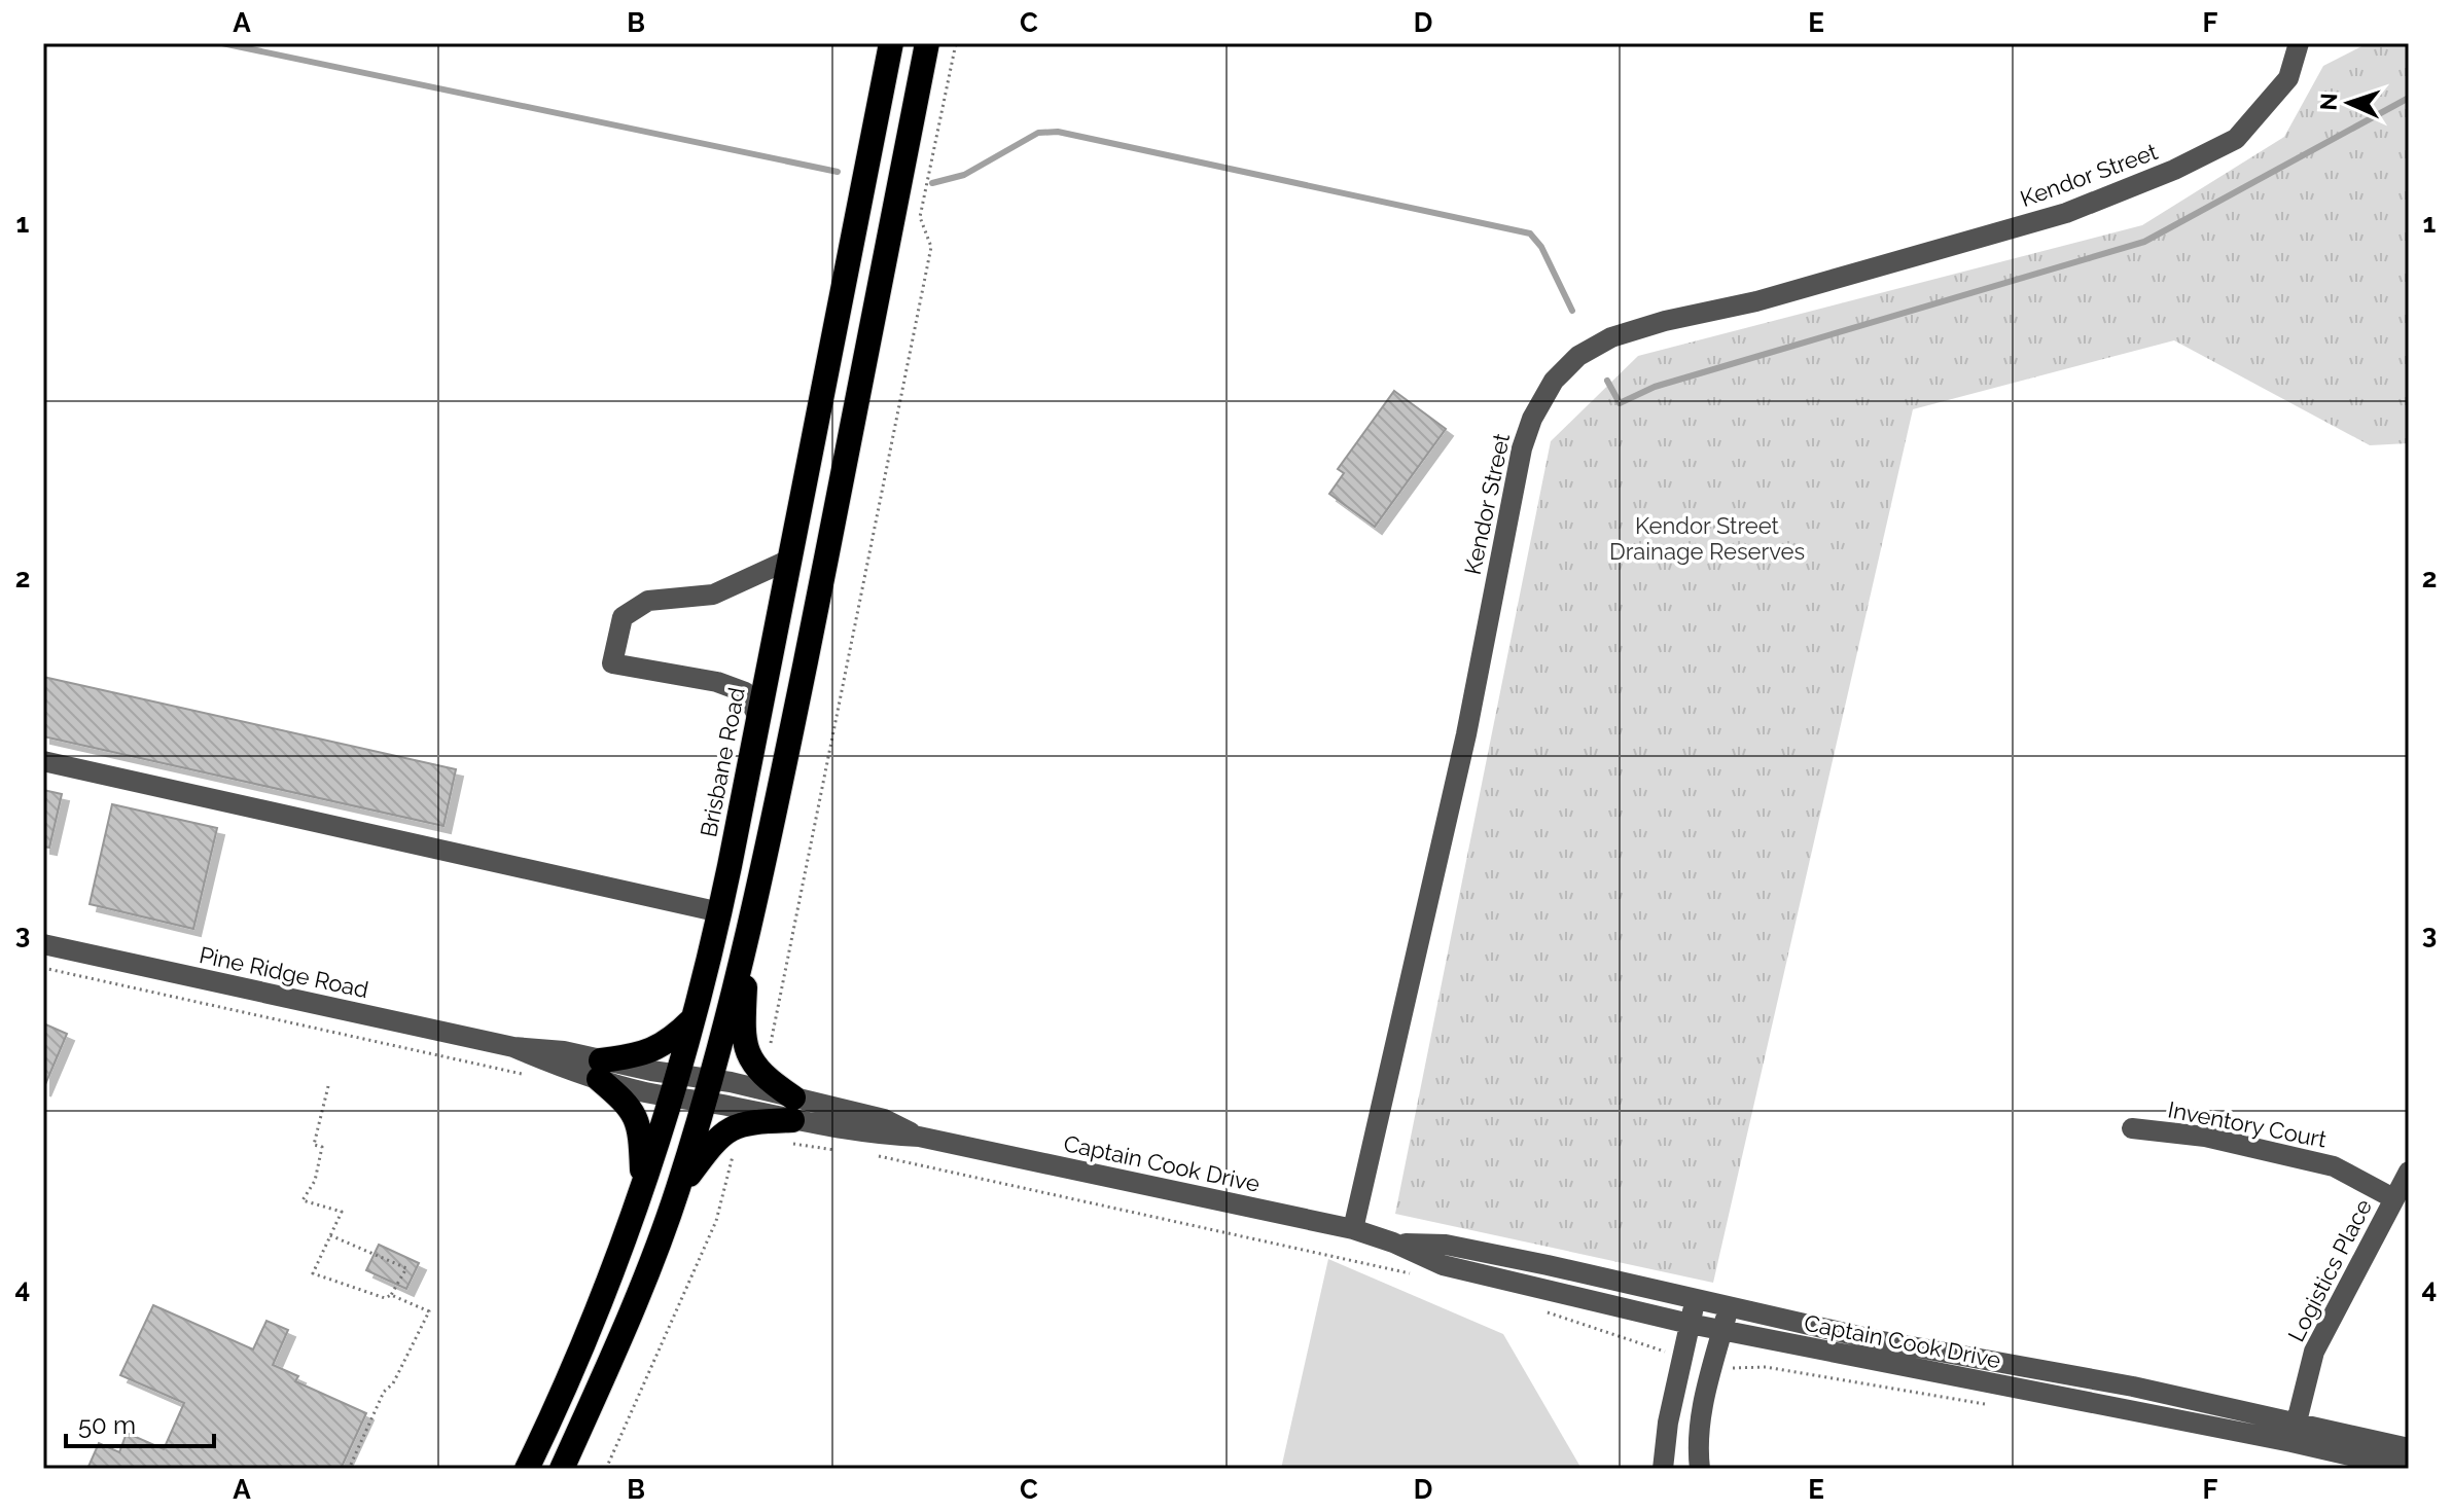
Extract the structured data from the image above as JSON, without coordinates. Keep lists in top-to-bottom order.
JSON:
{
  "streets": {
    "highway": ["Brisbane Road"],
    "street": [
      "Kendor Street",
      "Pine Ridge Road",
      "Inventory Court",
      "Captain Cook Drive",
      "Logistics Place"
    ]
  },
  "crossings": [
    ["Kendor Street", "Captain Cook Drive"],
    ["Brisbane Road", "Pine Ridge Road"],
    ["Pine Ridge Road", "Captain Cook Drive"],
    ["Inventory Court", "Logistics Place"],
    ["Captain Cook Drive", "Logistics Place"]
  ],
  "parks": ["Kendor Street Drainage Reserves"],
  "scale_bar": "50 m",
  "north": "left",
  "grid": {
    "columns": [
      "A",
      "B",
      "C",
      "D",
      "E",
      "F"
    ],
    "rows": [
      "1",
      "2",
      "3",
      "4"
    ]
  }
}
